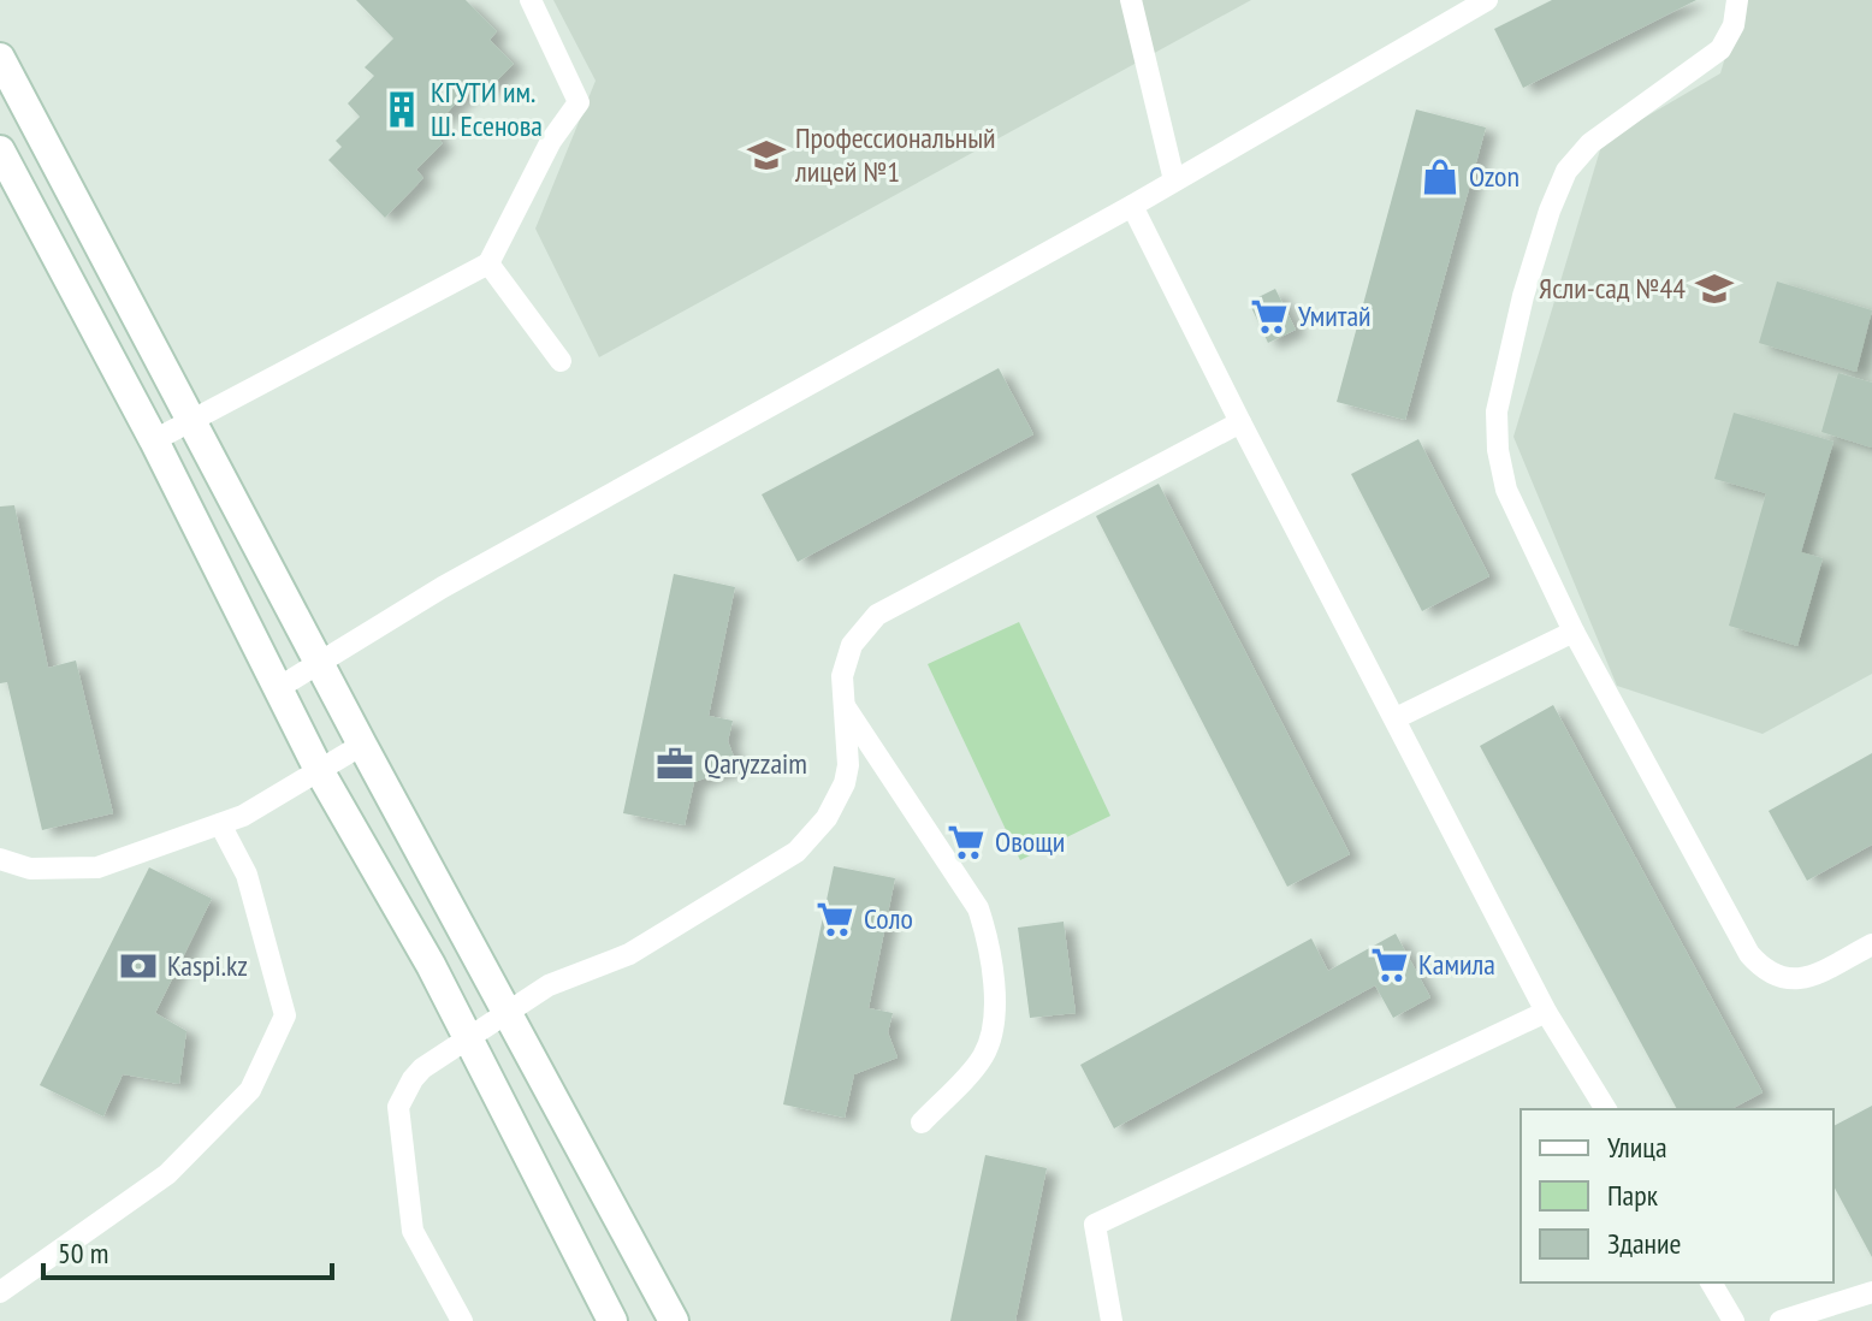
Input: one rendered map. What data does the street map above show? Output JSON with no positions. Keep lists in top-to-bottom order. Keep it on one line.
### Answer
{"places":{"building":["КГУТИ им. Ш. Есенова"],"school or university":["Профессиональный лицей №1","Ясли-сад №44"],"shop":["Ozon"],"supermarket":["Умитай","Овощи","Соло","Камила"],"office":["Qaryzzaim"],"bank":["Kaspi.kz"]},"legend":["Улица","Парк","Здание"],"scale_bar":"50 m"}
